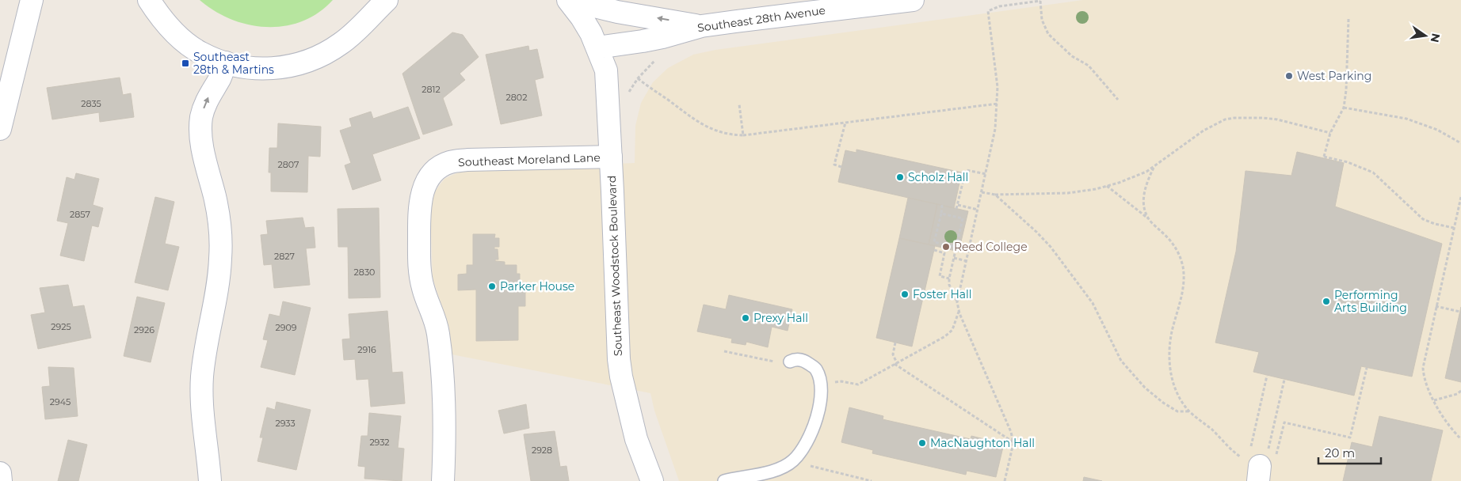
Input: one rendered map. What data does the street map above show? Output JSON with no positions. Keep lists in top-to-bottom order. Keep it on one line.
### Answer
{"streets":{"street":["Southeast 28th Avenue","Southeast Moreland Lane","Southeast Woodstock Boulevard"]},"crossings":[["Southeast 28th Avenue","Southeast Woodstock Boulevard"],["Southeast Moreland Lane","Southeast Woodstock Boulevard"]],"places":{"transit":["Southeast 28th & Martins"],"other":["West Parking","Scholz Hall","Reed College","Parker House","Foster Hall","Performing Arts Building","Prexy Hall","MacNaughton Hall"]},"house_numbers":["2812","2802","2835","2807","2857","2827","2830","2925","2909","2926","2916","2945","2933","2932","2928"],"scale_bar":"20 m","north":"right"}
